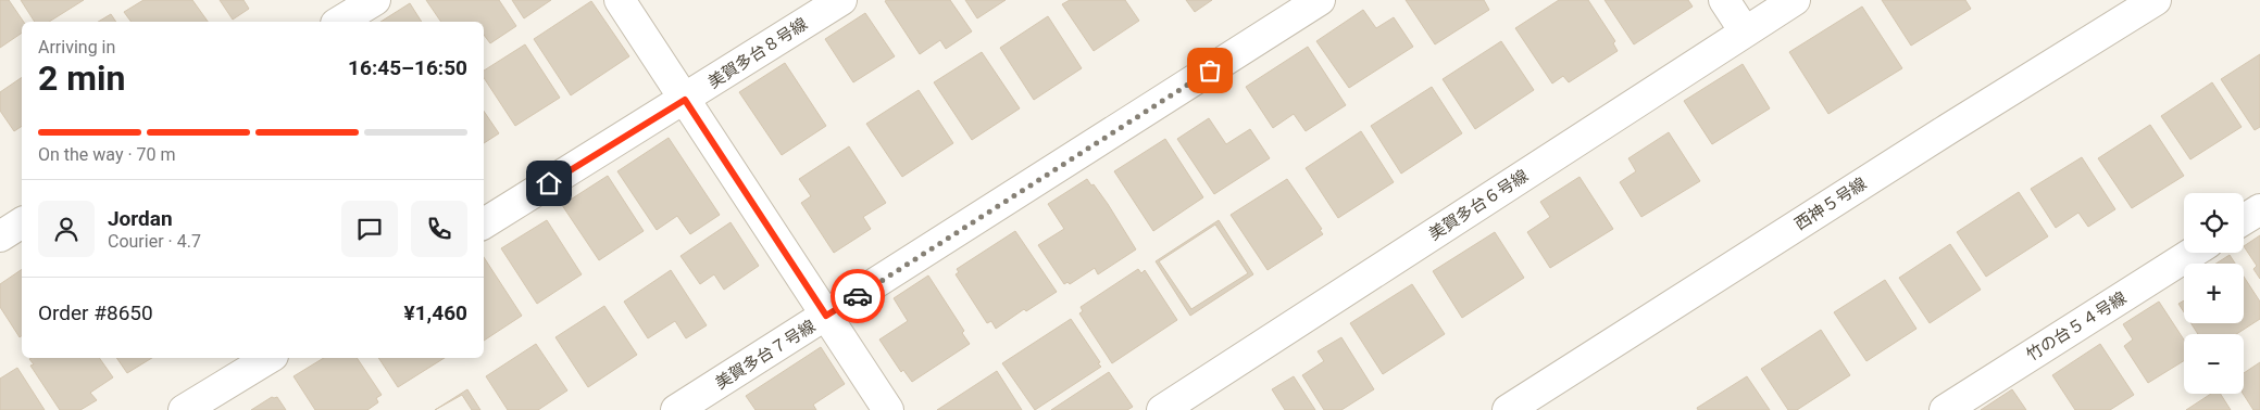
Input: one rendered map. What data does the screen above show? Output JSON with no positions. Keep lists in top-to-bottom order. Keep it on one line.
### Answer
{"streets":{"street":["美賀多台８号線","西神５号線","美賀多台６号線","竹の台５４号線","美賀多台７号線"]},"page":{"heading":["2 min","Arriving in","16:45–16:50"],"panel":["Jordan","Courier · 4.7","Order #8650","¥1,460"],"bar":"On the way · 70 m","map_buttons":["+","−"]}}
